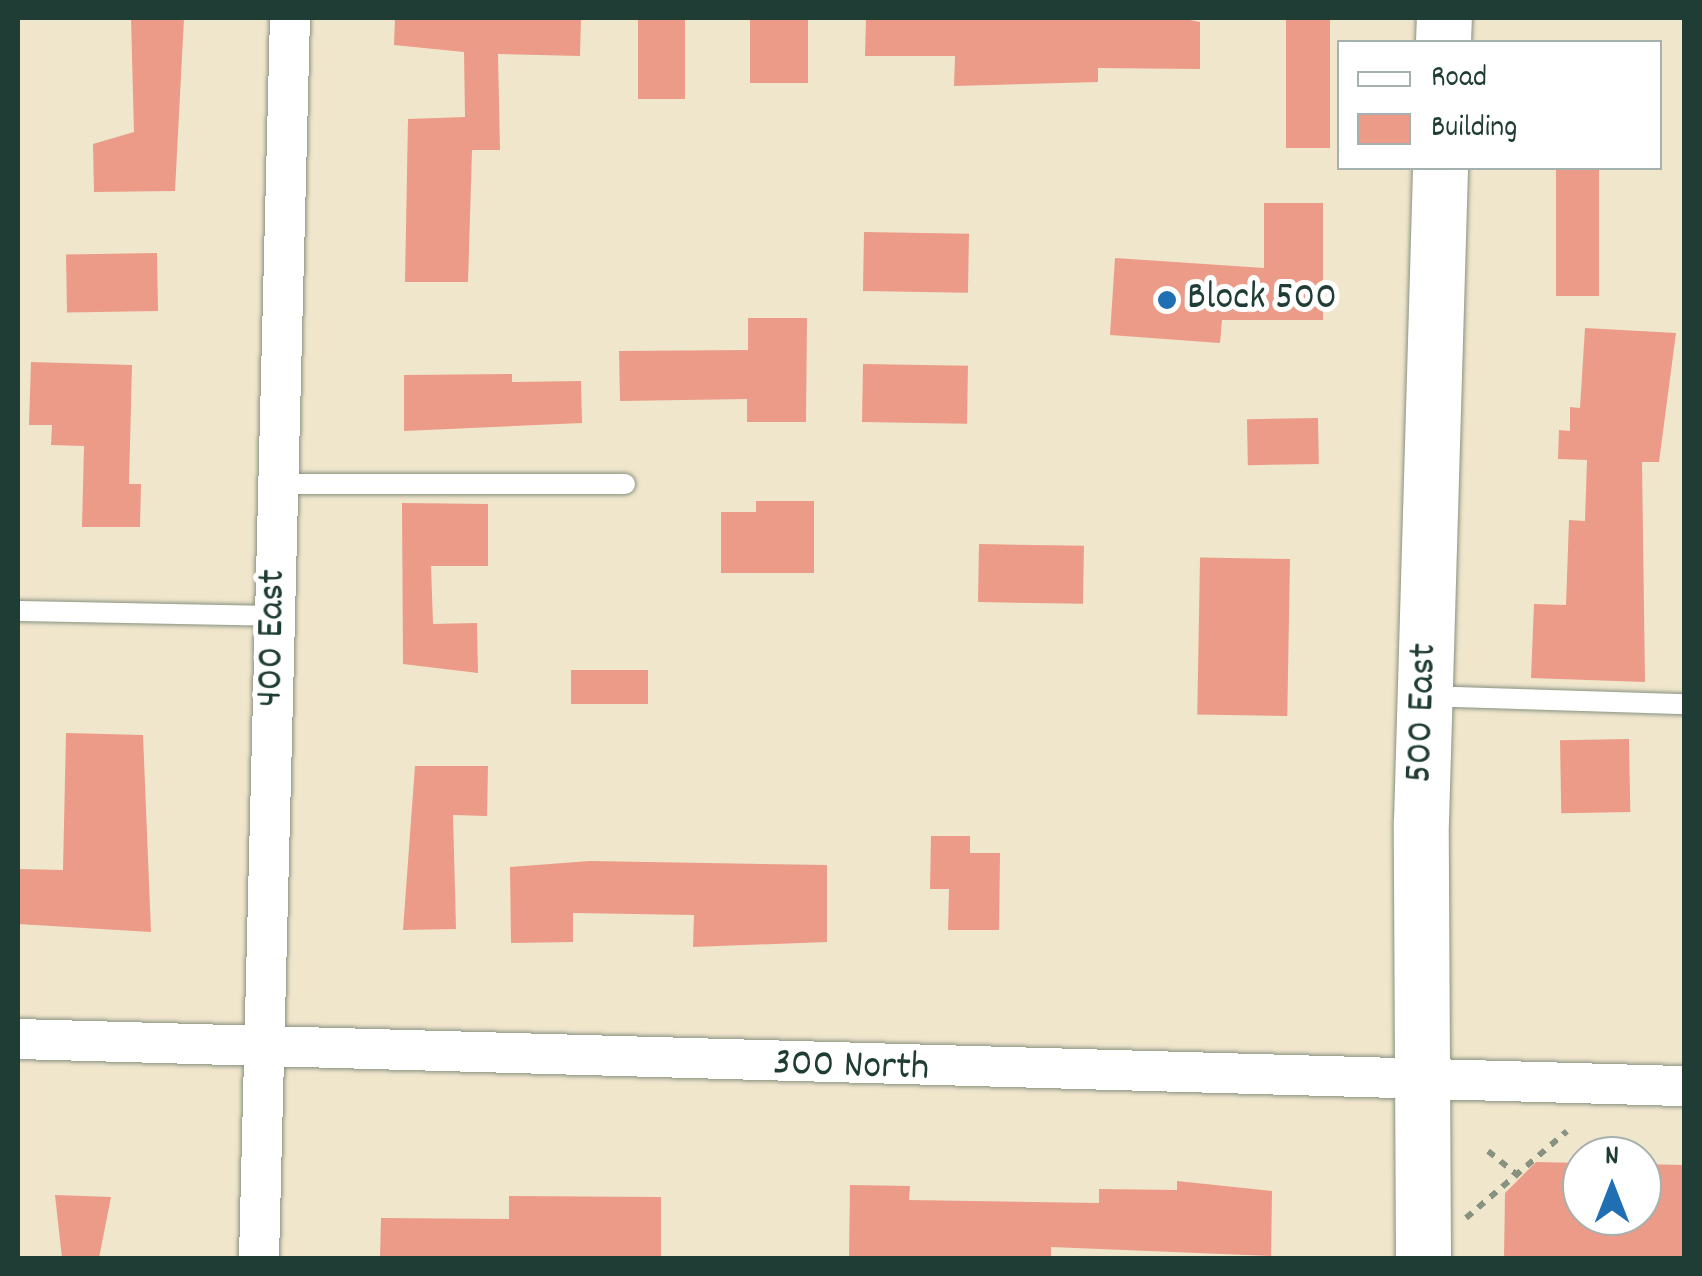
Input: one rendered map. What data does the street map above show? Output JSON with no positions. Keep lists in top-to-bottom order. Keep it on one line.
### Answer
{"streets":{"street":["400 East","500 East","300 North"]},"crossings":[["400 East","300 North"],["500 East","300 North"]],"places":["Block 500"],"legend":["Road","Building"],"north":"top"}
